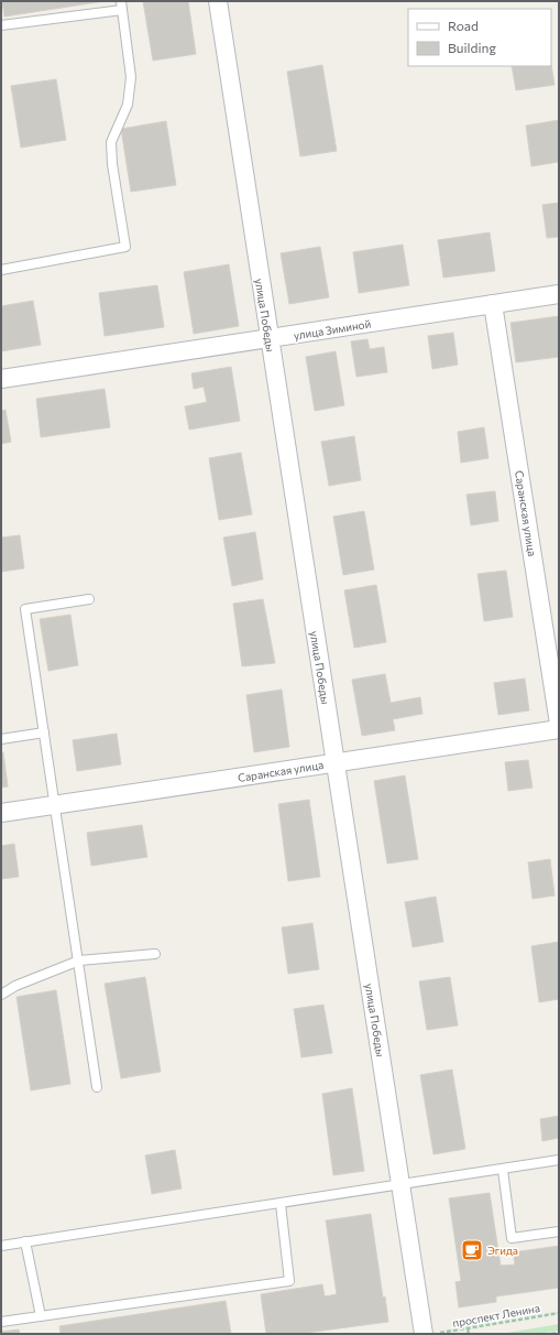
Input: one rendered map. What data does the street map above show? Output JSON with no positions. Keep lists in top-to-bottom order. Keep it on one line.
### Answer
{"streets":{"street":["улица Победы","улица Зиминой","Саранская улица"],"path":["проспект Ленина"]},"crossings":[["улица Победы","улица Зиминой"],["улица Победы","Саранская улица"],["улица Зиминой","Саранская улица"]],"places":{"cafe":["Эгида"]},"legend":["Road","Building"]}
